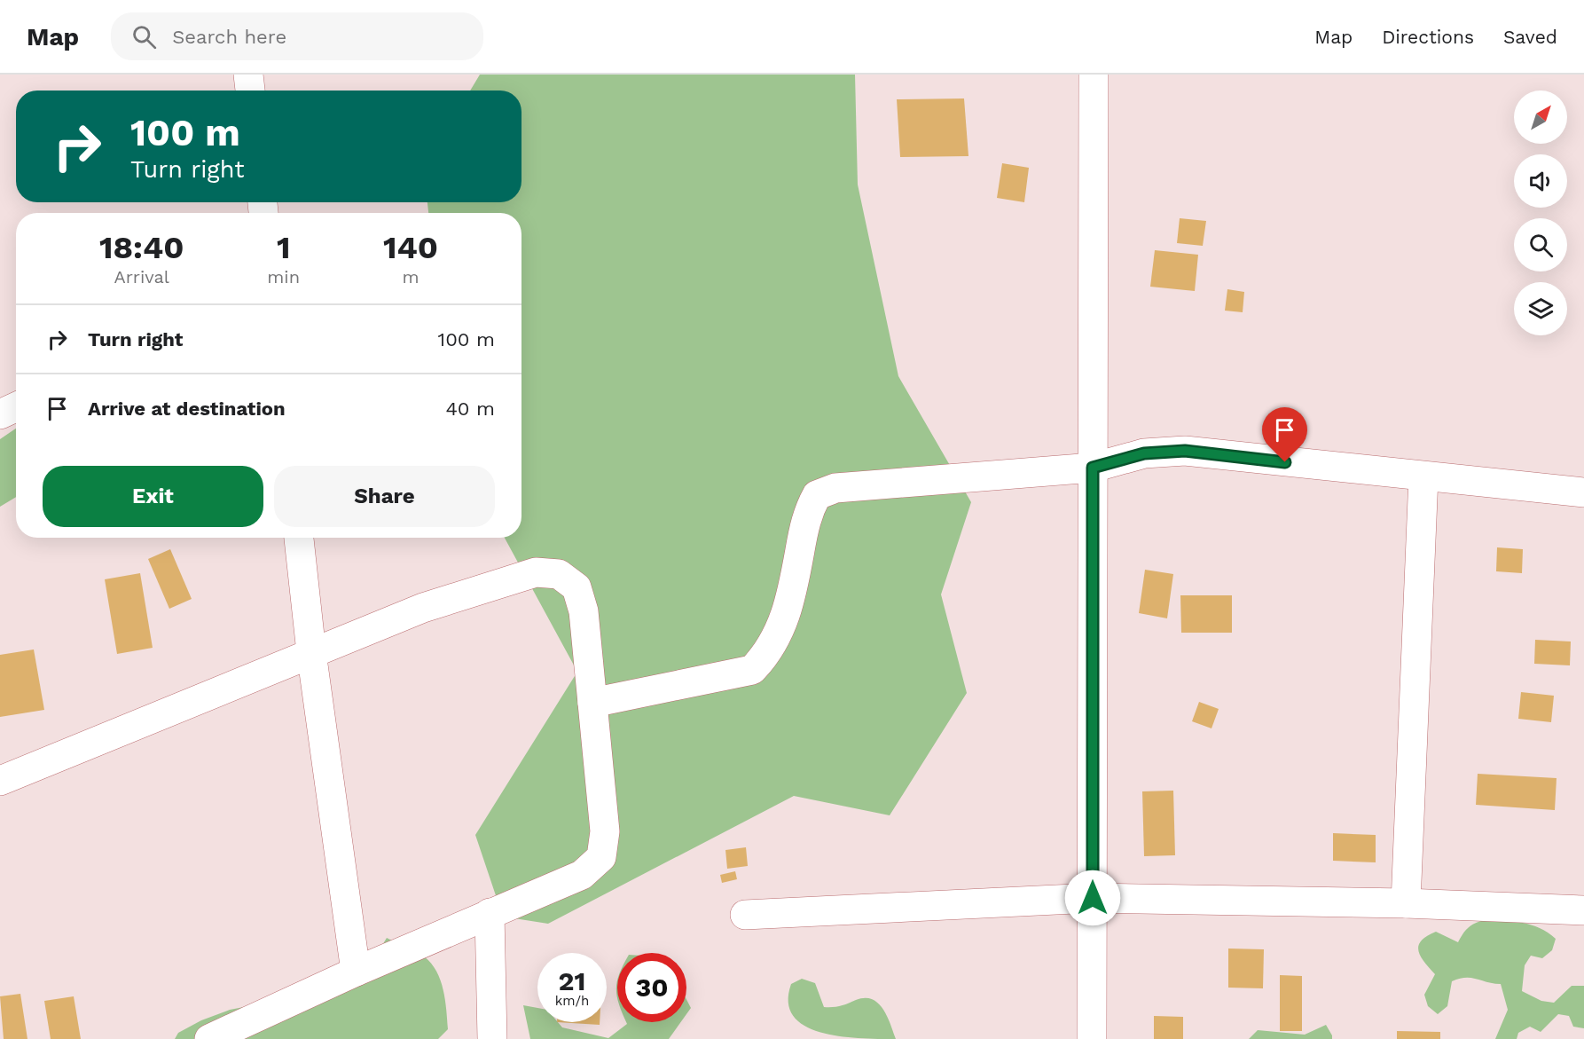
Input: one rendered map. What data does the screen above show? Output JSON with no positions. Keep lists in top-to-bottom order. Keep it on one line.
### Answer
{"north":"top right","page":{"header":"Map","search":"Search here","nav":["Map","Directions","Saved"],"turn":["100 m","Turn right"],"eta":["18:40","Arrival","1","min","140","m"],"list":[{"name":"Turn right","value":"100 m"},{"name":"Arrive at destination","value":"40 m"}],"buttons":["Exit","Share"],"speed":"21 km/h","limit":"30"}}
